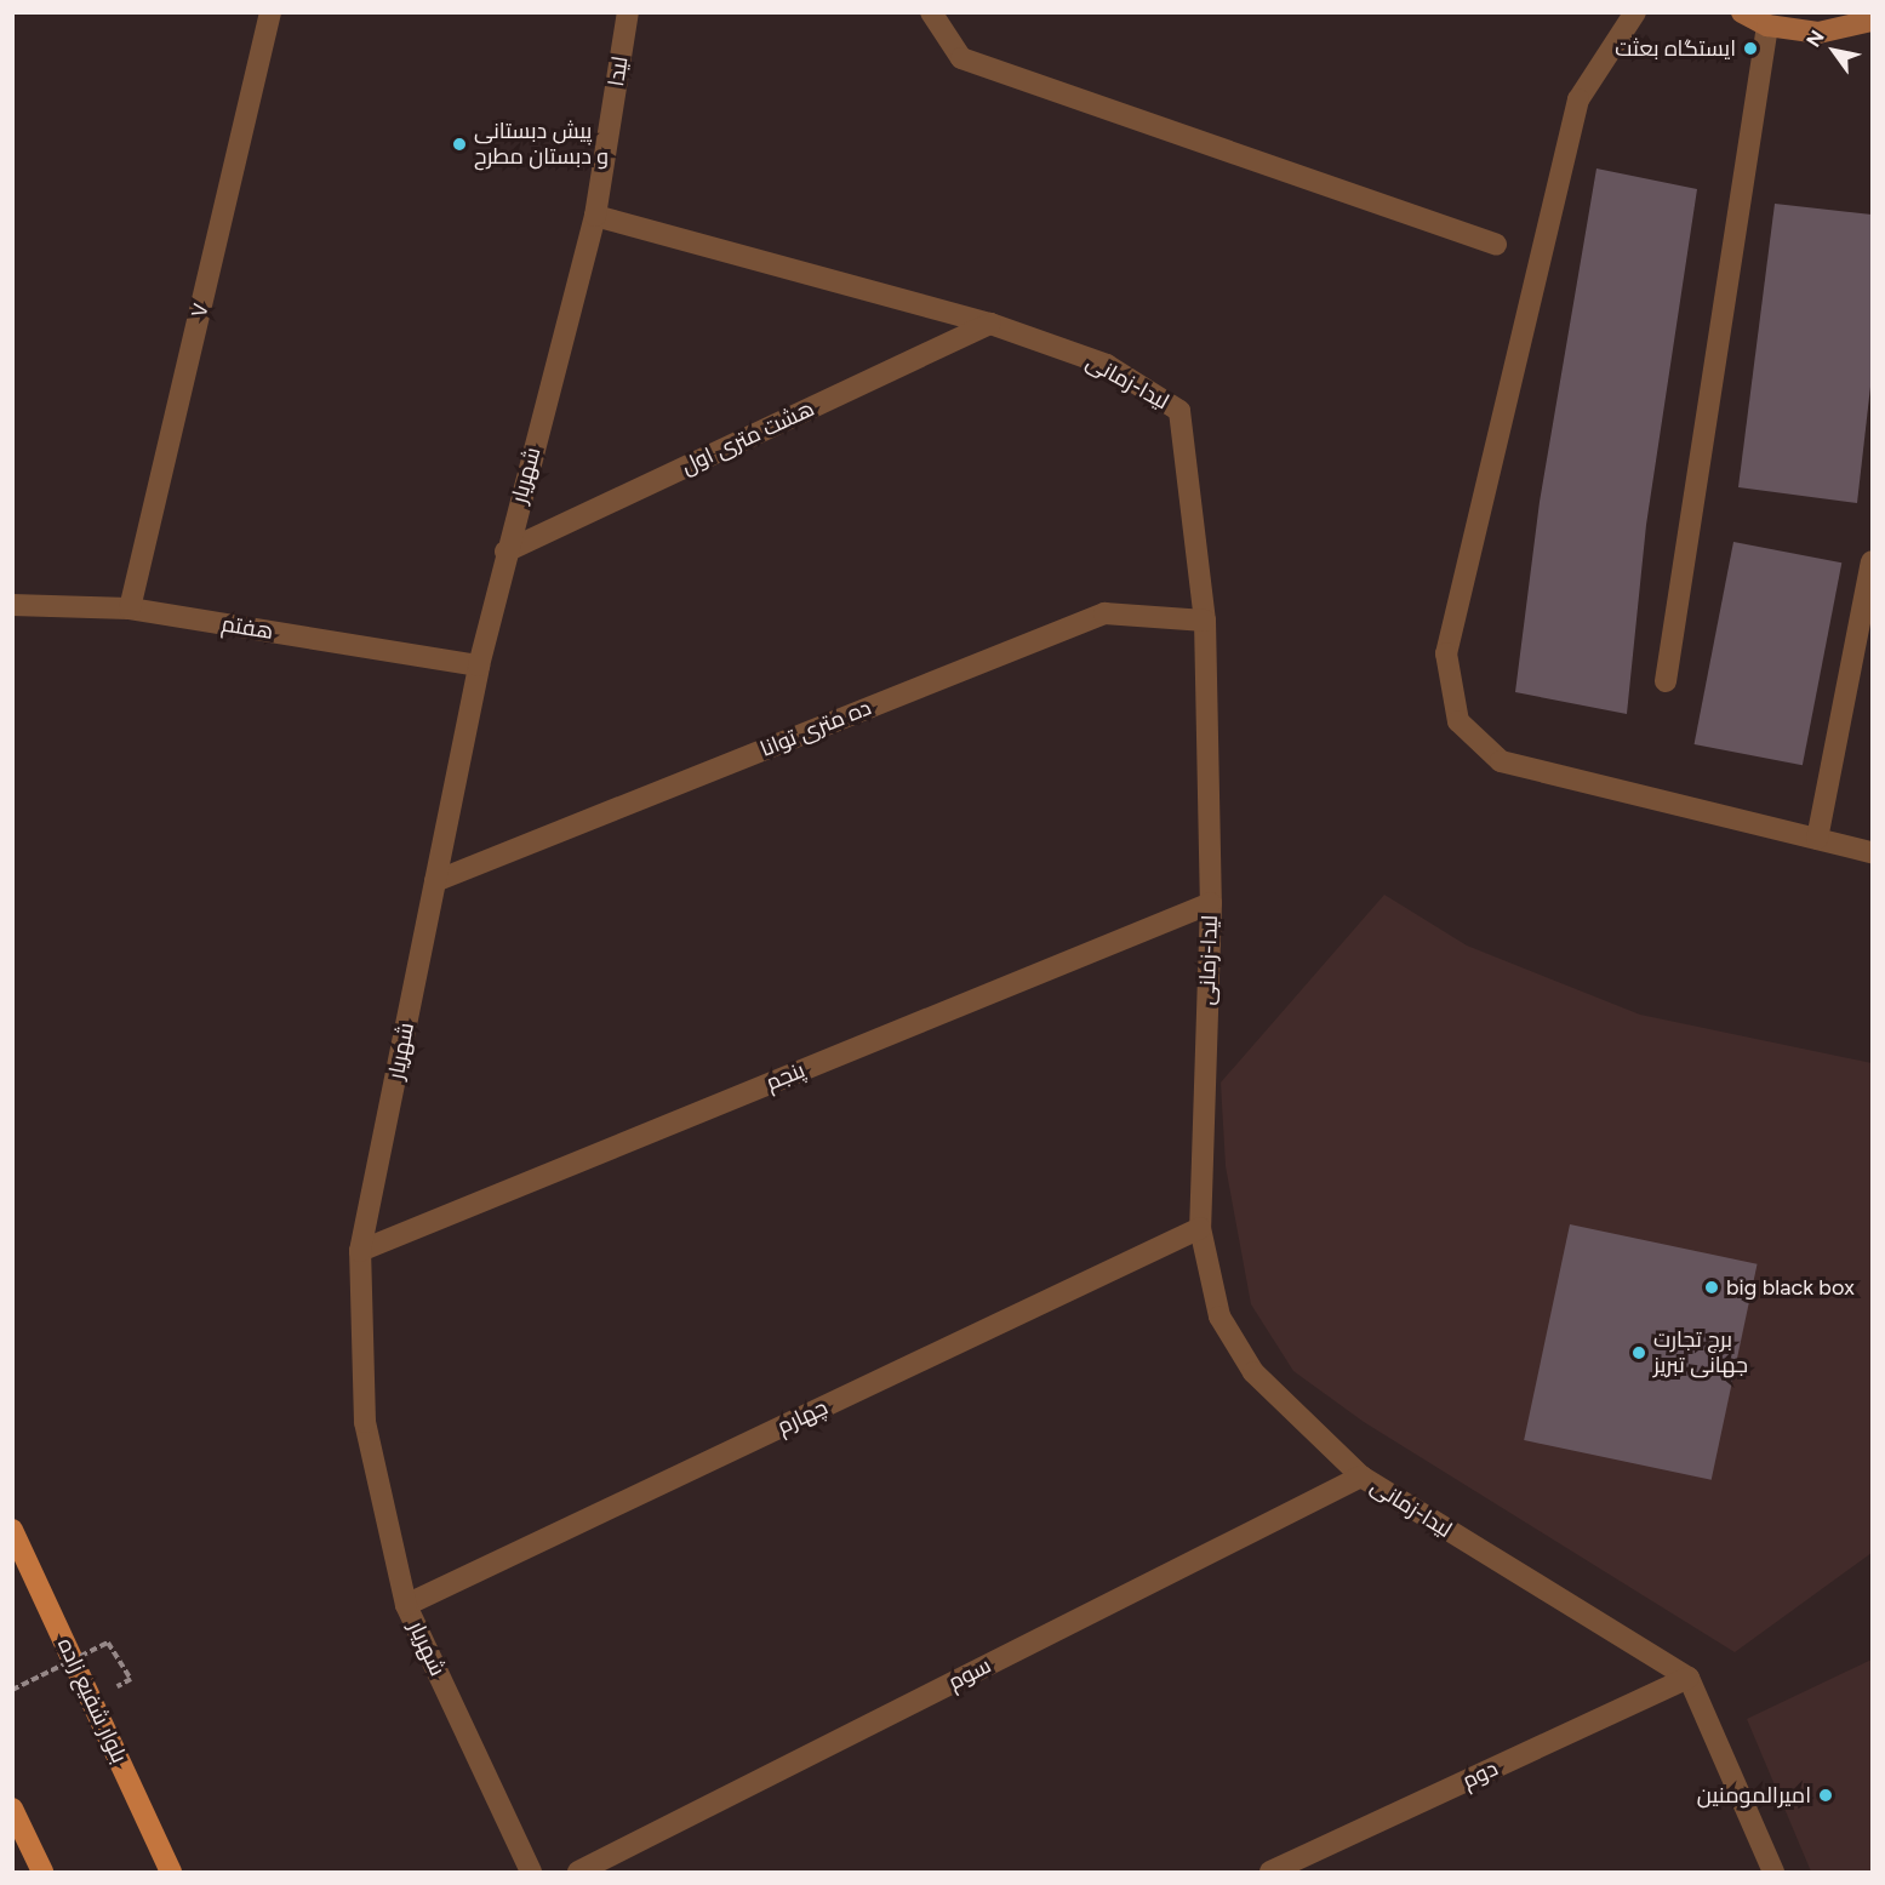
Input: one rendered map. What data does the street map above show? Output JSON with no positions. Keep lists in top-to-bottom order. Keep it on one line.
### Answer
{"streets":{"main road":["بلوار شفیع زاده"],"street":["لیدا","۷","لیدا-زمانی","هشت متری اول","شهریار","هفتم","ده متری توانا","پنجم","چهارم","سوم","دوم"]},"crossings":[["لیدا","لیدا-زمانی"],["لیدا","شهریار"],["۷","هفتم"],["لیدا-زمانی","هشت متری اول"],["لیدا-زمانی","شهریار"],["لیدا-زمانی","ده متری توانا"],["لیدا-زمانی","پنجم"],["لیدا-زمانی","چهارم"],["لیدا-زمانی","سوم"],["لیدا-زمانی","دوم"],["هشت متری اول","شهریار"],["شهریار","هفتم"],["شهریار","ده متری توانا"],["شهریار","پنجم"],["شهریار","چهارم"]],"places":["ایستگاه بعثت","پیش دبستانی و دبستان مطرح","big black box","برج تجارت جهانی تبریز","امیرالمومنین"],"north":"top left"}
